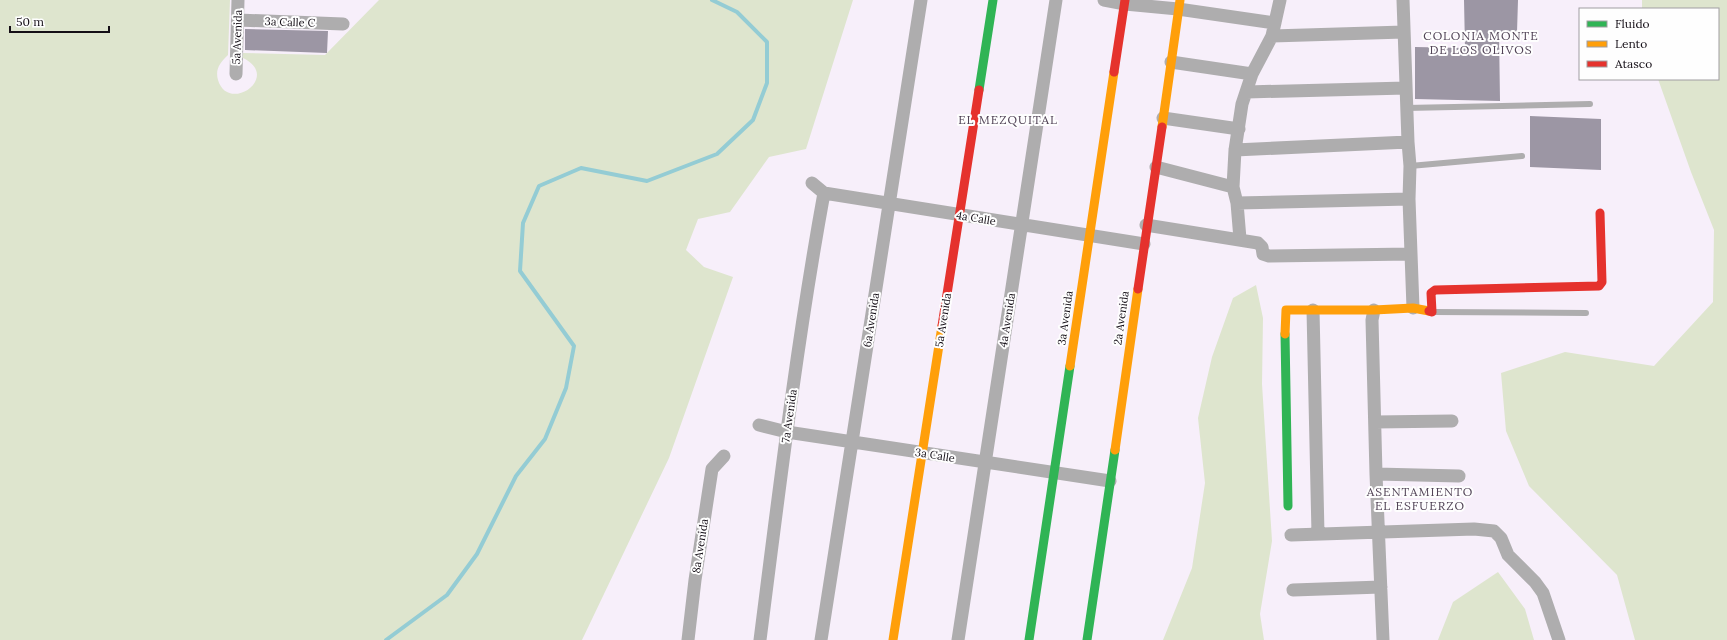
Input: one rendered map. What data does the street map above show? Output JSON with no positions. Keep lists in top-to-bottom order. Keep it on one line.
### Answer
{"streets":{"street":["3a Calle C","5a Avenida","4a Calle","3a Avenida","2a Avenida","6a Avenida","4a Avenida","7a Avenida","3a Calle","8a Avenida"]},"crossings":[["3a Calle C","5a Avenida"],["5a Avenida","4a Calle"],["5a Avenida","3a Calle"],["4a Calle","3a Avenida"],["4a Calle","2a Avenida"],["4a Calle","6a Avenida"],["4a Calle","4a Avenida"],["4a Calle","7a Avenida"],["3a Avenida","3a Calle"],["2a Avenida","3a Calle"],["6a Avenida","3a Calle"],["4a Avenida","3a Calle"],["7a Avenida","3a Calle"]],"districts":["COLONIA MONTE DE LOS OLIVOS","EL MEZQUITAL","ASENTAMIENTO EL ESFUERZO"],"legend":["Fluido","Lento","Atasco"],"scale_bar":"50 m"}
